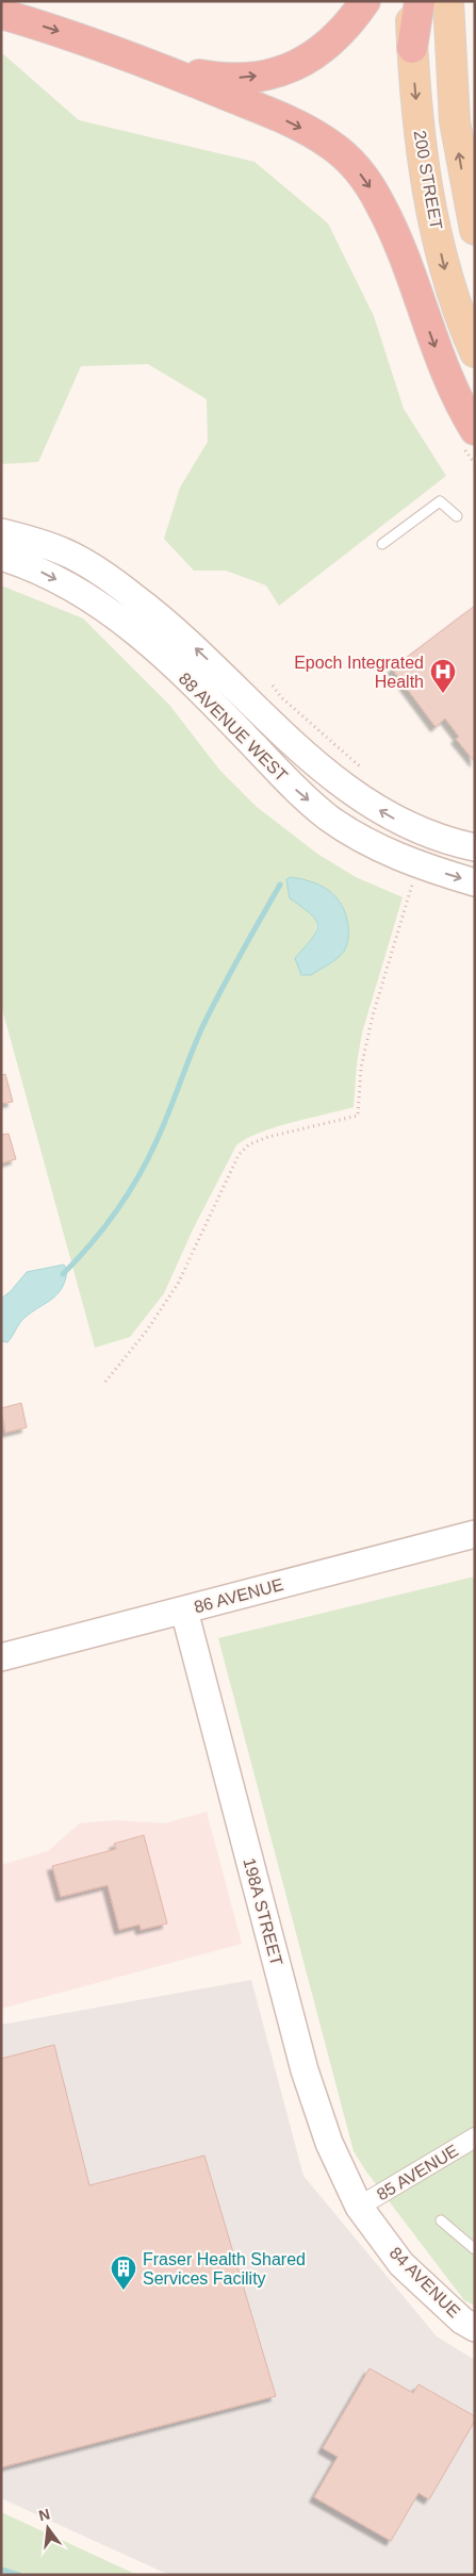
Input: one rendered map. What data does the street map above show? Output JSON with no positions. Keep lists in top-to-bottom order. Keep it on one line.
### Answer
{"streets":{"main road":["200 STREET"],"street":["88 AVENUE WEST","86 AVENUE","198A STREET","85 AVENUE","84 AVENUE"]},"crossings":[["86 AVENUE","198A STREET"],["198A STREET","85 AVENUE"],["198A STREET","84 AVENUE"],["85 AVENUE","84 AVENUE"]],"places":{"hospital":["Epoch Integrated Health"],"building":["Fraser Health Shared Services Facility"]},"north":"top"}
